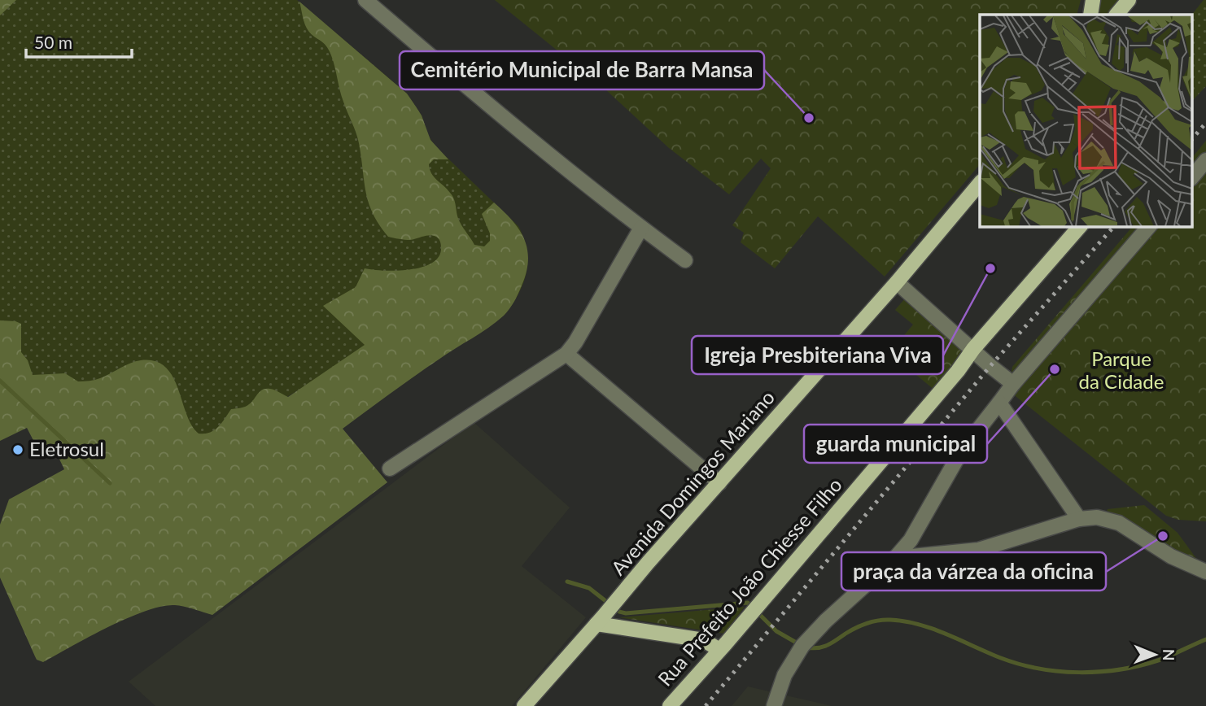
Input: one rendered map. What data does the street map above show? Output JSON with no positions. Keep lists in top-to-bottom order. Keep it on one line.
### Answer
{"streets":{"main road":["Avenida Domingos Mariano","Rua Prefeito João Chiesse Filho"]},"parks":["Parque da Cidade"],"places":["Cemitério Municipal de Barra Mansa","Igreja Presbiteriana Viva","guarda municipal","Eletrosul","praça da várzea da oficina"],"scale_bar":"50 m","north":"right"}
